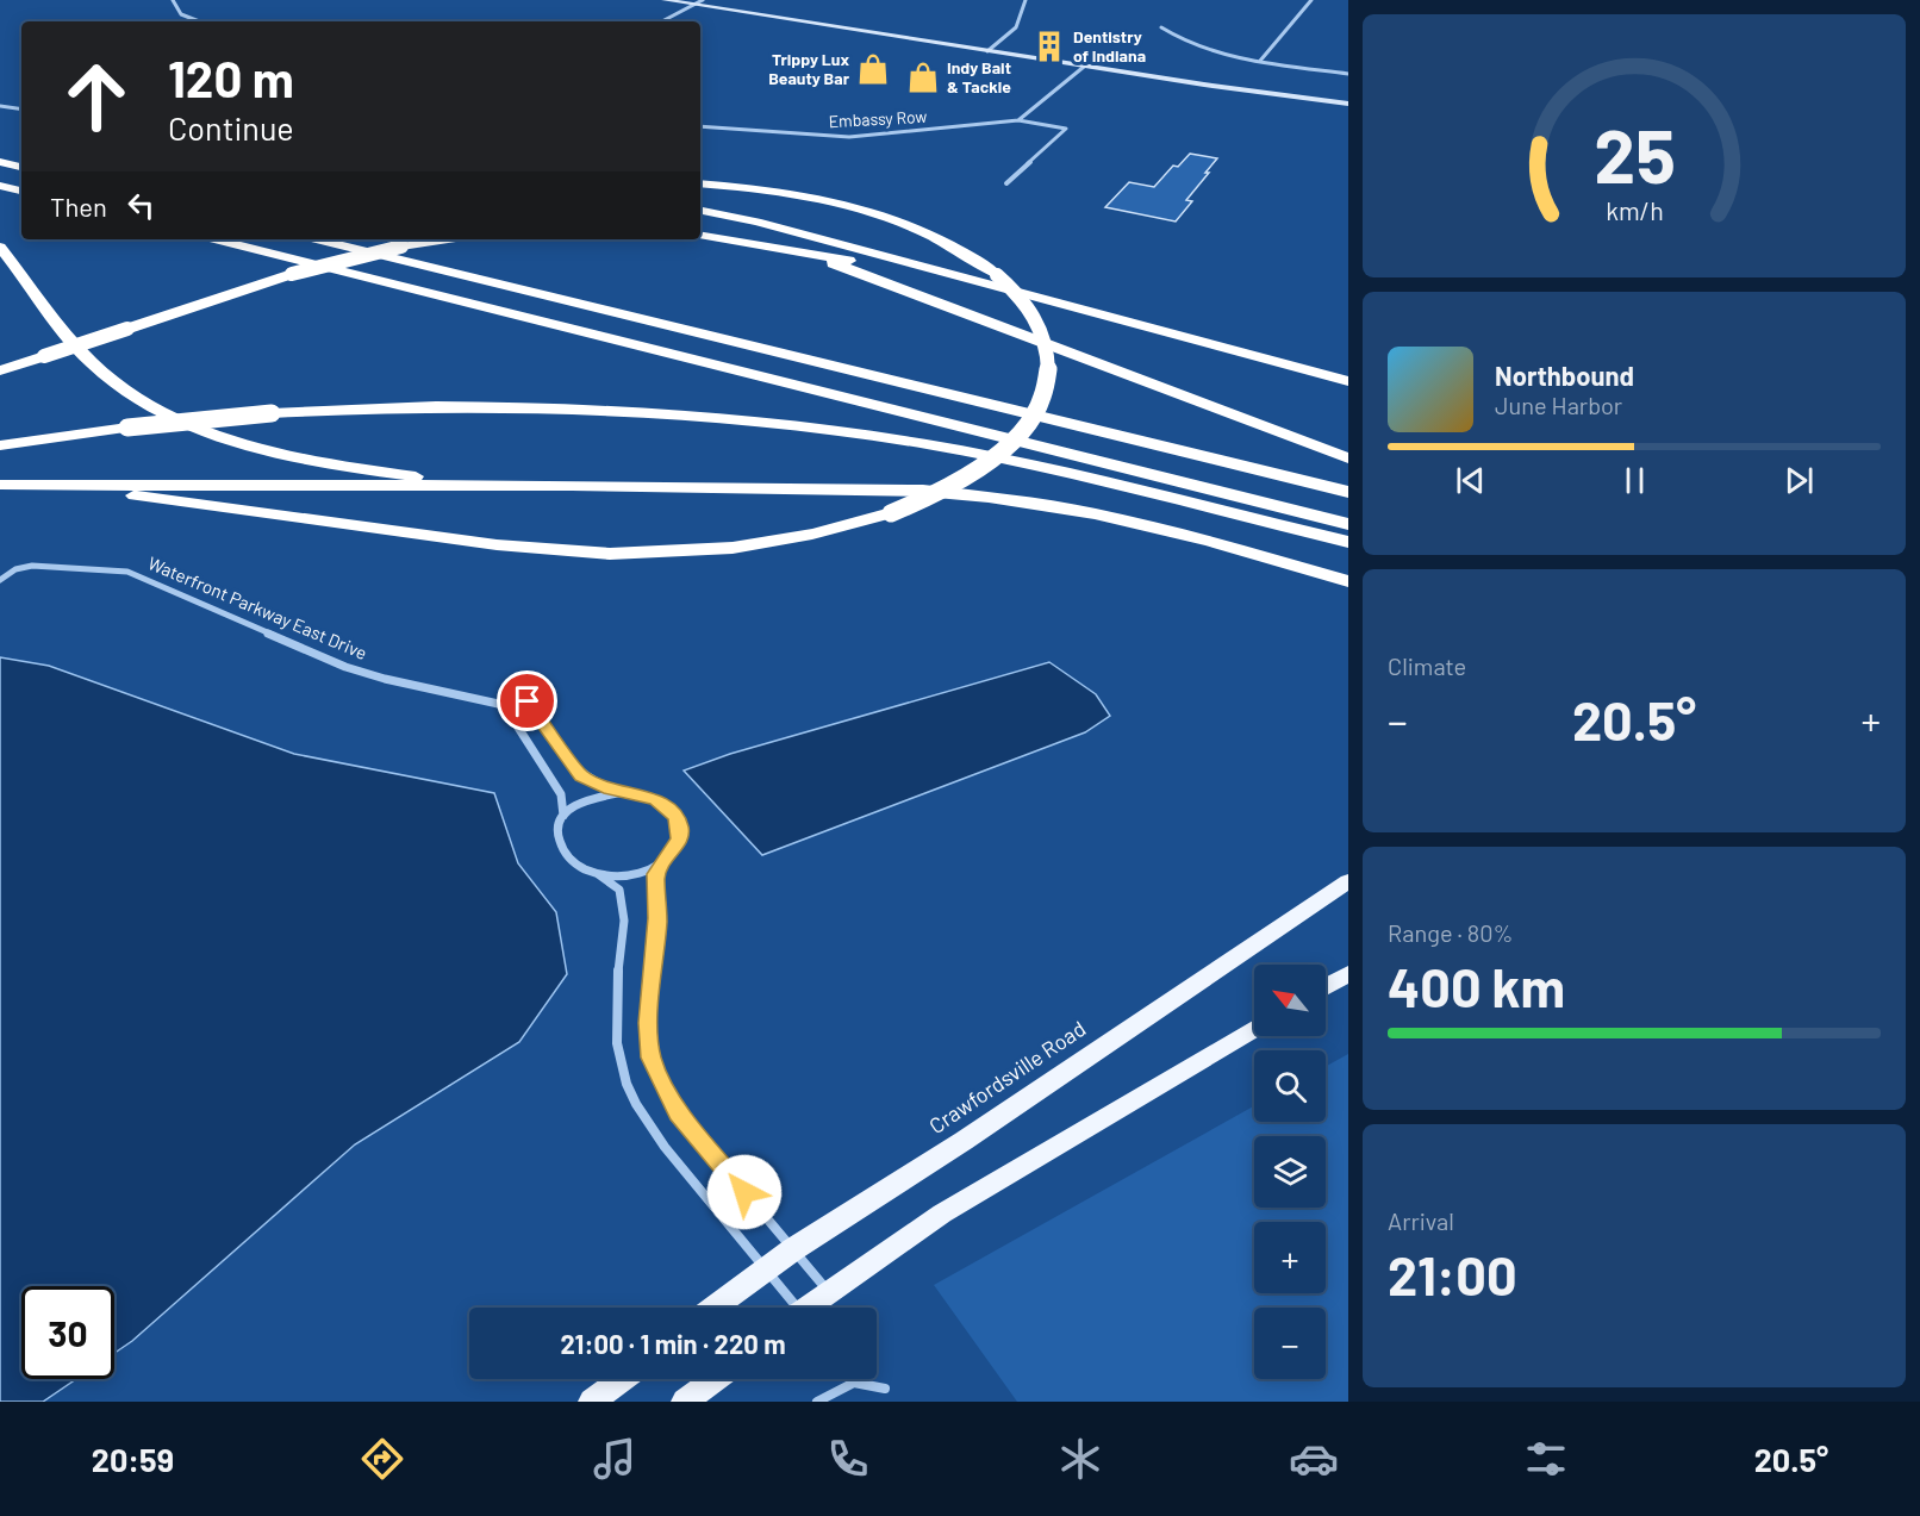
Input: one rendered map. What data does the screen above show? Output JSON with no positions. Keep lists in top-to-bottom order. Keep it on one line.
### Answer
{"streets":{"main road":["Crawfordsville Road"],"street":["Embassy Row","Waterfront Parkway East Drive"]},"places":{"building":["Dentistry of Indiana"],"shop":["Trippy Lux Beauty Bar","Indy Bait & Tackle"]},"north":"top left","page":{"turn":["120 m","Continue"],"then":"Then","song":["Northbound","June Harbor"],"tile":["Climate",["Range · 80%","400 km"],["Arrival","21:00"]],"heat":["−","20.5°","+"],"map_buttons":["+","−"],"limit":"30","trip":"21:00 · 1 min · 220 m","tabs":["20:59","20.5°"],"gauge":["25","km/h"]}}
